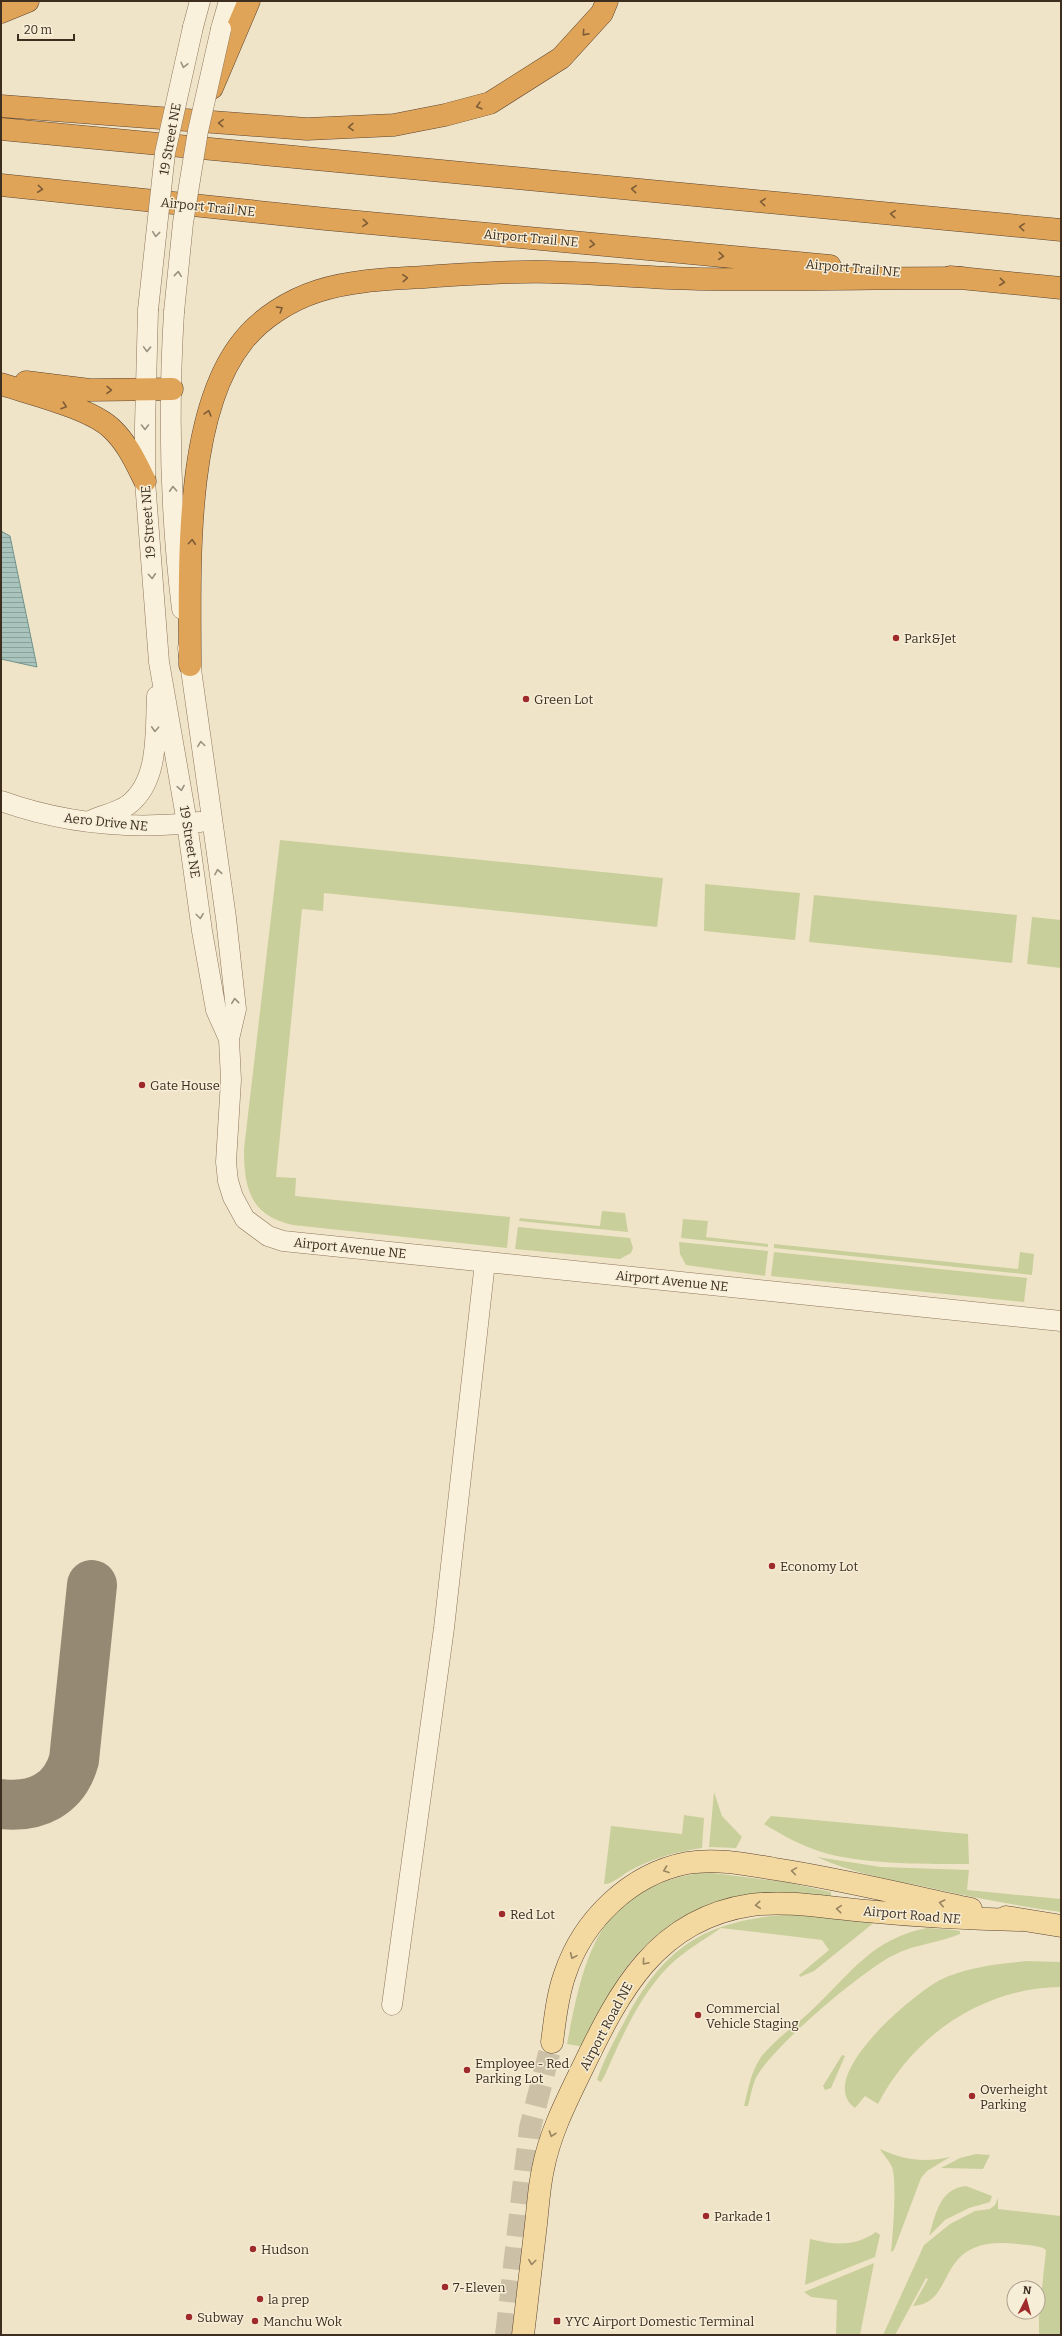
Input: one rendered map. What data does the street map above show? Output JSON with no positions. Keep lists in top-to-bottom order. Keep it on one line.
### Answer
{"streets":{"highway":["Airport Trail NE"],"main road":["Airport Road NE"],"street":["19 Street NE","Aero Drive NE","Airport Avenue NE"]},"crossings":[["19 Street NE","Aero Drive NE"],["19 Street NE","Airport Avenue NE"]],"one_way":["Airport Road NE"],"places":{"other":["Park&Jet","Green Lot","Gate House","Economy Lot","Red Lot","Commercial Vehicle Staging","Employee - Red Parking Lot","Overheight Parking","Parkade 1","Hudson","7-Eleven","la prep","Subway","Manchu Wok"],"transit":["YYC Airport Domestic Terminal"]},"scale_bar":"20 m","north":"top"}
